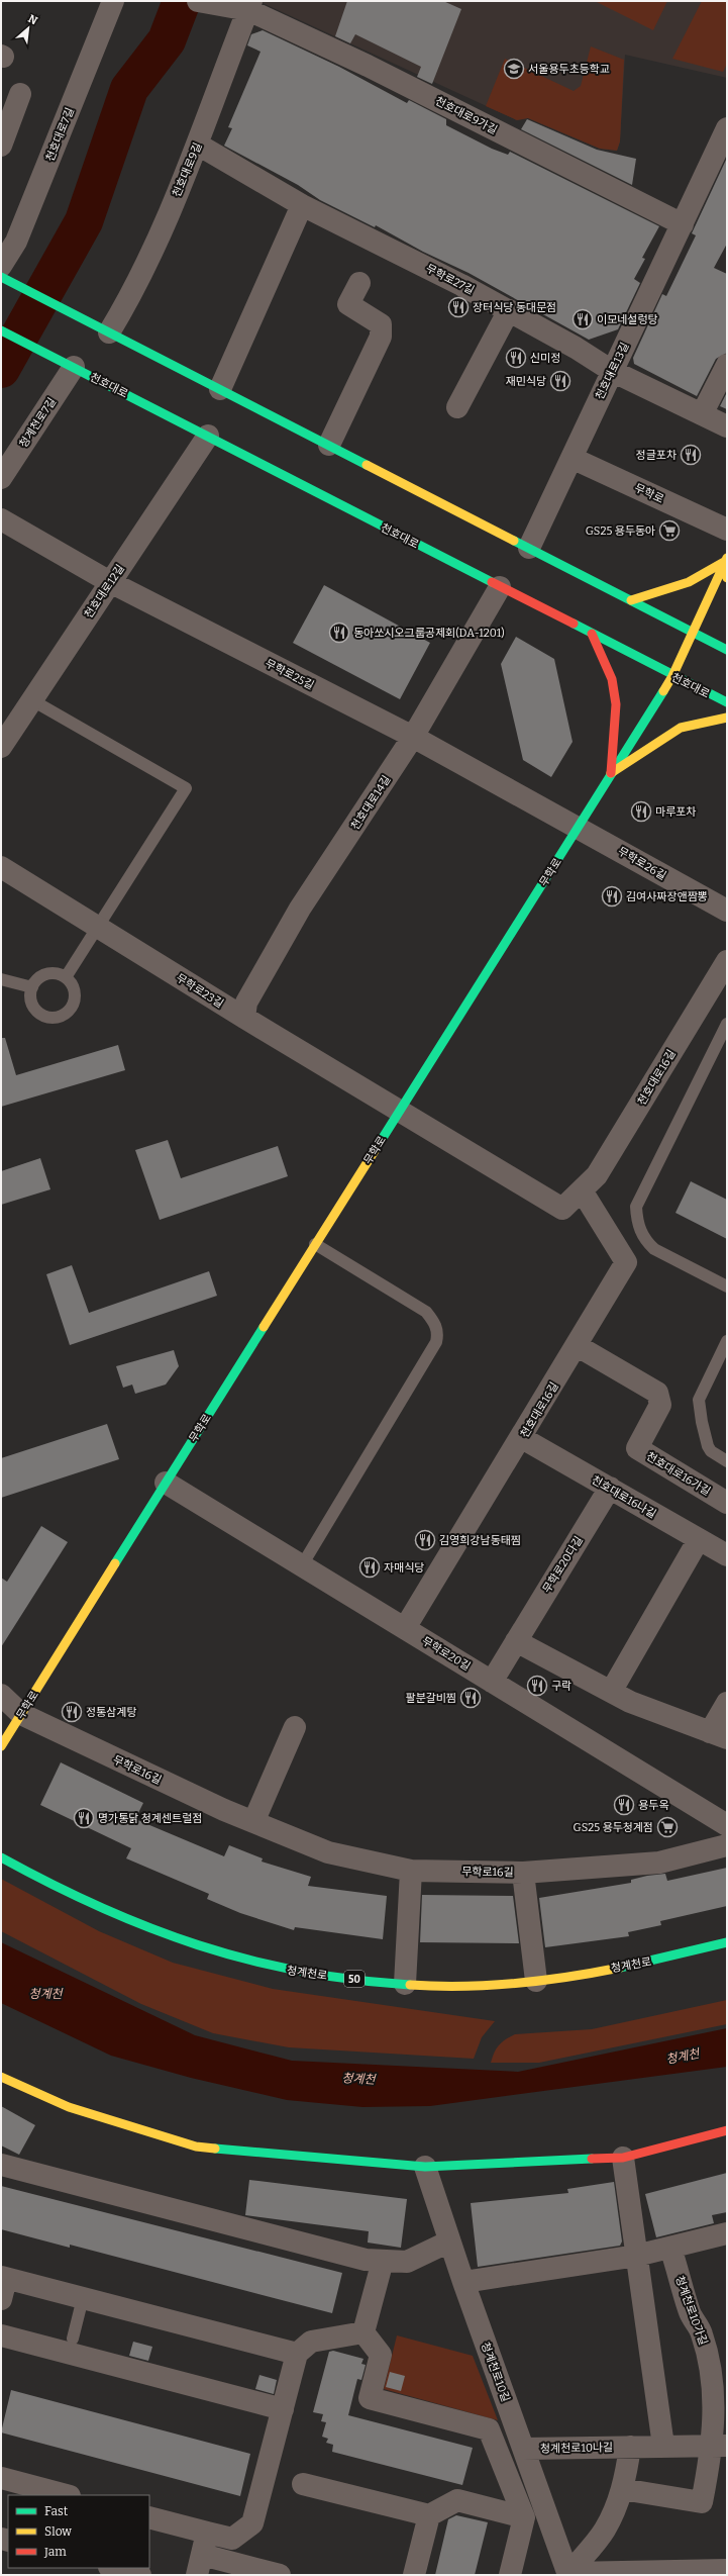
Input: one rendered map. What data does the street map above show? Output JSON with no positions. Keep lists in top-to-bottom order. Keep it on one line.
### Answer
{"streets":{"main road":["천호대로","무학로","청계천로","50"],"street":["천호대로9가길","천호대로7길","천호대로9길","무학로27길","천호대로13길","청계천로7길","천호대로12길","무학로25길","천호대로14길","무학로26길","무학로23길","천호대로16길","천호대로16가길","천호대로16나길","무학로20다길","무학로20길","무학로16길","청계천로10가길","청계천로10길","청계천로10나길"]},"crossings":[["천호대로9가길","천호대로9길"],["천호대로9가길","천호대로13길"],["천호대로9길","무학로27길"],["무학로27길","천호대로13길"],["천호대로13길","무학로"],["천호대로","청계천로7길"],["천호대로","무학로"],["천호대로","천호대로12길"],["천호대로","천호대로14길"],["무학로","무학로25길"],["무학로","무학로26길"],["무학로","무학로23길"],["무학로","천호대로16길"],["무학로","무학로20길"],["무학로","무학로16길"],["천호대로12길","무학로25길"],["무학로25길","천호대로14길"],["무학로25길","무학로26길"],["천호대로14길","무학로23길"],["무학로23길","천호대로16길"],["천호대로16길","천호대로16가길"],["천호대로16길","천호대로16나길"],["천호대로16길","무학로20길"],["천호대로16나길","무학로20다길"],["무학로20다길","무학로20길"],["청계천로10가길","청계천로10나길"],["청계천로10길","청계천로10나길"]],"water":["청계천"],"places":{"school or university":["서울용두초등학교"],"restaurant":["장터식당 동대문점","이모네설렁탕","신미정","재민식당","정글포차","동아쏘시오그룹공제회(DA-1201)","마루포차","김여사짜장앤짬뽕","김영희강남동태찜","자매식당","구락","팔분갈비찜","정통삼계탕","용두옥","명가통닭 청계센트럴점"],"supermarket":["GS25 용두동아","GS25 용두청계점"]},"legend":["Fast","Slow","Jam"],"north":"top right"}
